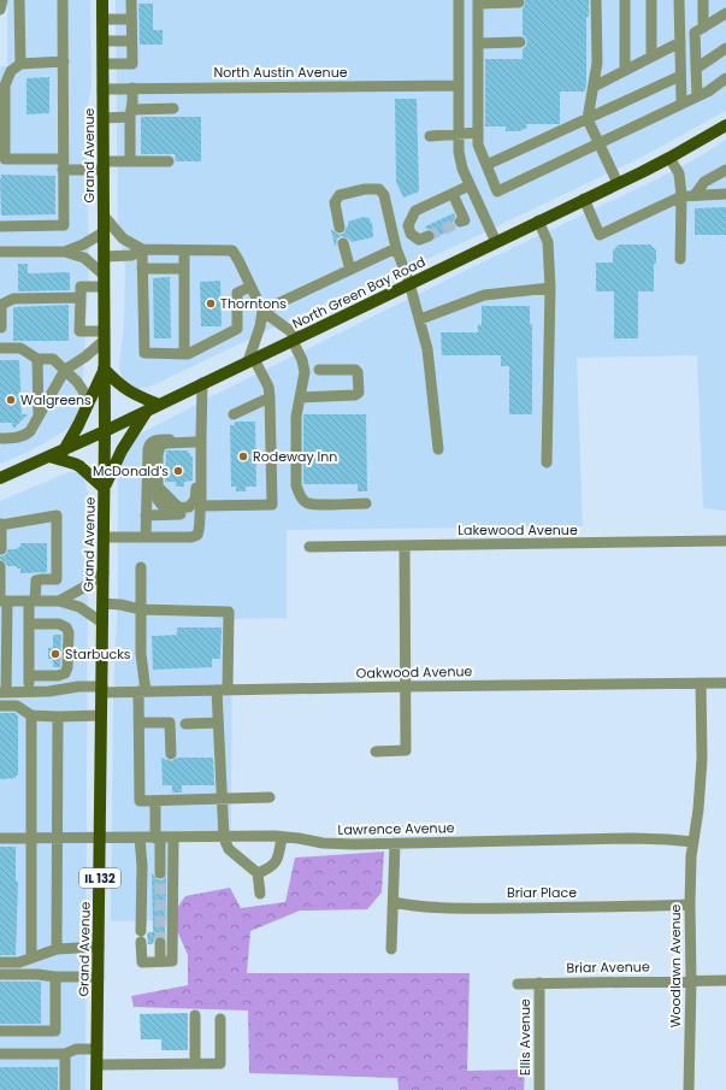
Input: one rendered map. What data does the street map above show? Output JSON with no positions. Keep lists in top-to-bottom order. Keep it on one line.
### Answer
{"streets":{"main road":["Grand Avenue","North Green Bay Road","IL 132"],"street":["North Austin Avenue","Lakewood Avenue","Oakwood Avenue","Lawrence Avenue","Briar Place","Woodlawn Avenue","Briar Avenue","Ellis Avenue"]},"crossings":[["North Austin Avenue","Grand Avenue"],["Grand Avenue","North Green Bay Road"],["Grand Avenue","Oakwood Avenue"],["Grand Avenue","Lawrence Avenue"],["Oakwood Avenue","Woodlawn Avenue"],["Lawrence Avenue","Woodlawn Avenue"],["Briar Place","Woodlawn Avenue"],["Woodlawn Avenue","Briar Avenue"],["Briar Avenue","Ellis Avenue"]],"places":["Thorntons","Walgreens","Rodeway Inn","McDonald's","Starbucks"]}
